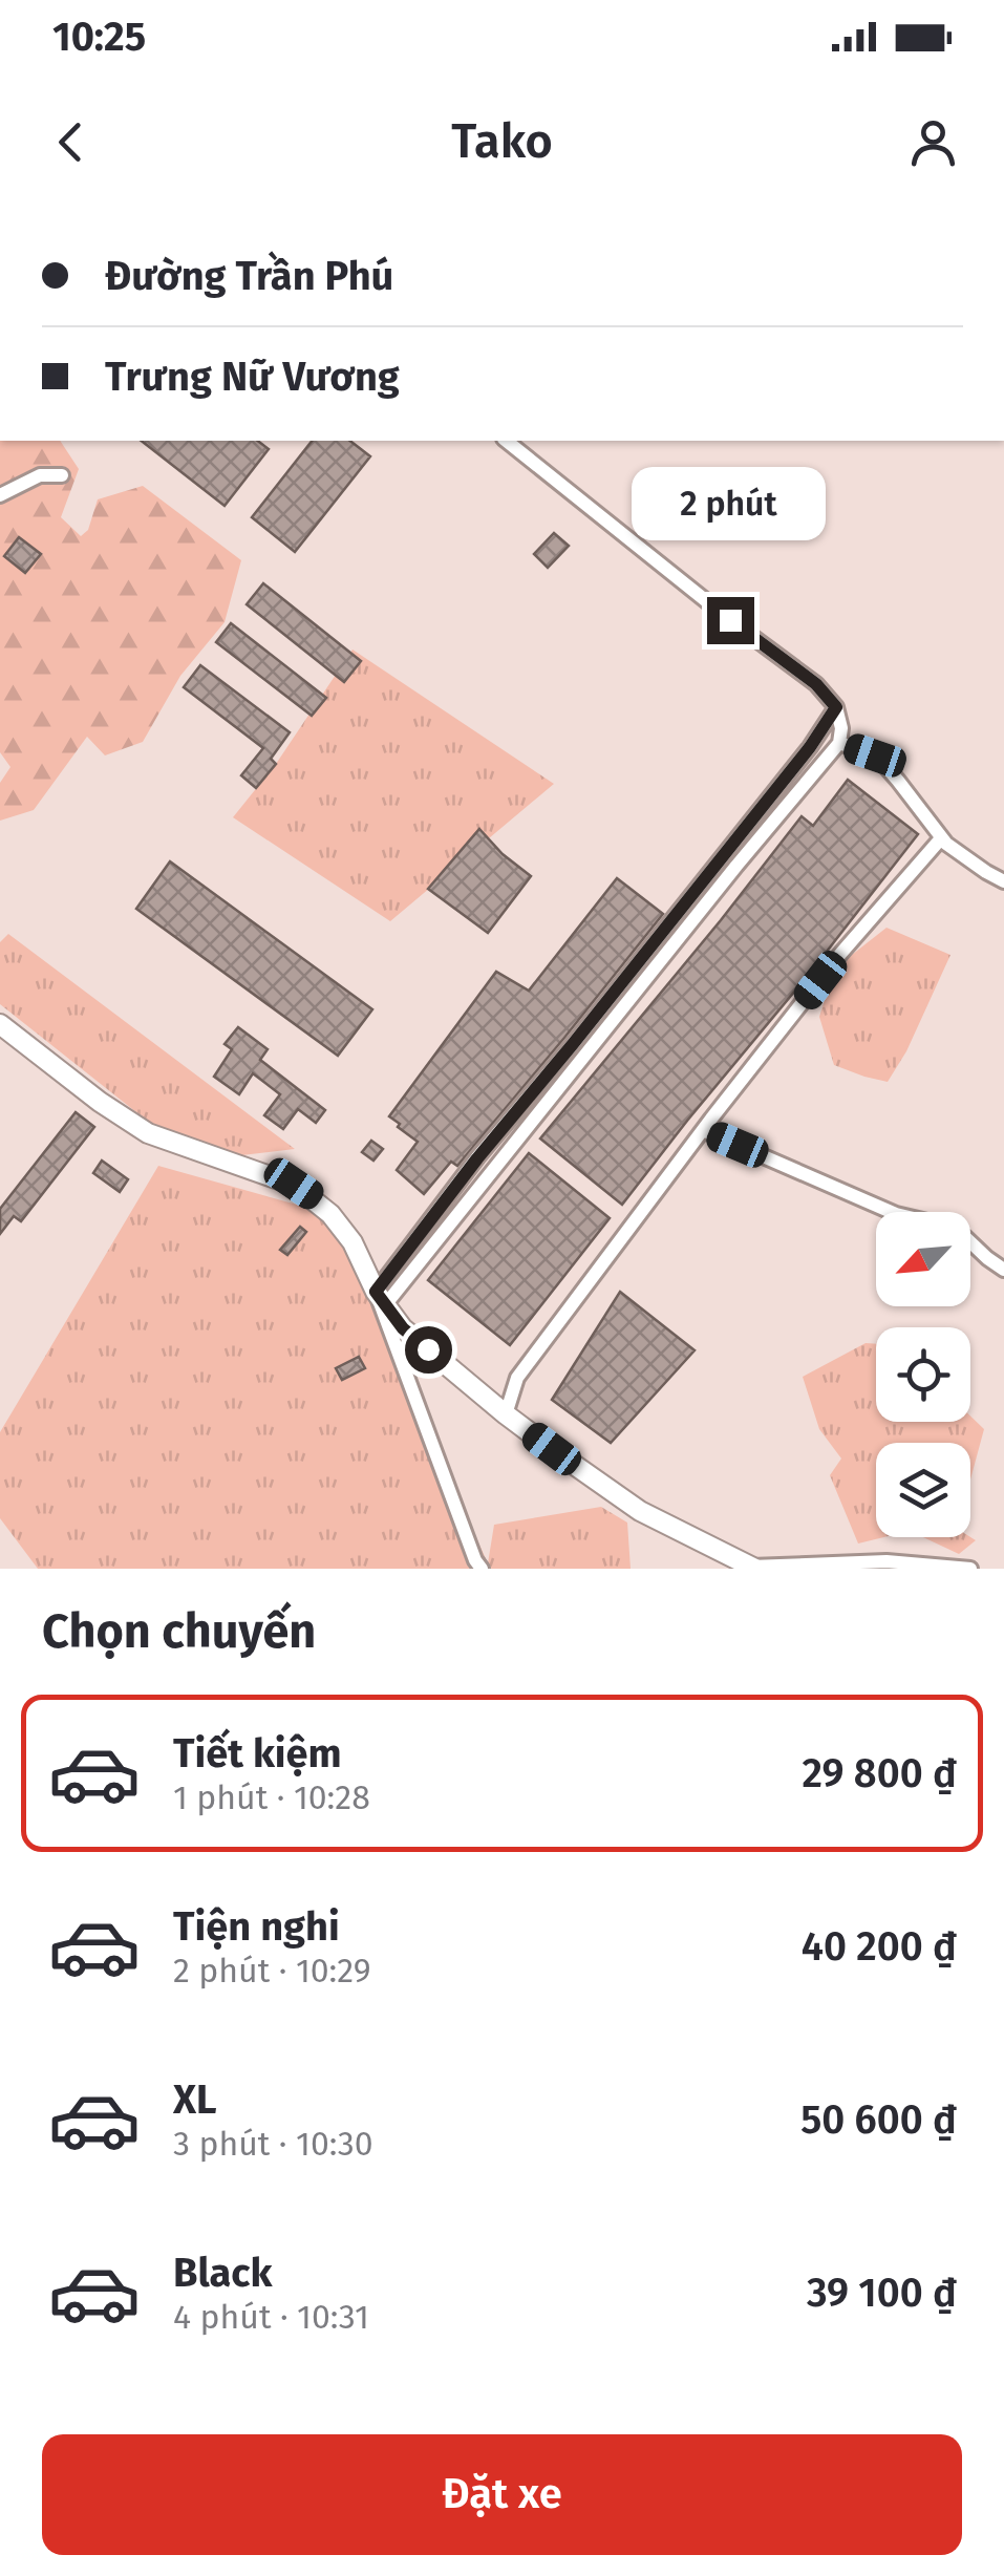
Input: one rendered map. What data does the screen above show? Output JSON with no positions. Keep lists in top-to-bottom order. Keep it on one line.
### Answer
{"north":"bottom left","page":{"status":"10:25","header":"Tako","banner":["Đường Trần Phú","Trưng Nữ Vương"],"bubble":"2 phút","heading":"Chọn chuyến","list":[{"name":"Tiết kiệm","note":"1 phút · 10:28","value":"29 800 ₫"},{"name":"Tiện nghi","note":"2 phút · 10:29","value":"40 200 ₫"},{"name":"XL","note":"3 phút · 10:30","value":"50 600 ₫"},{"name":"Black","note":"4 phút · 10:31","value":"39 100 ₫"}],"buttons":"Đặt xe"}}
